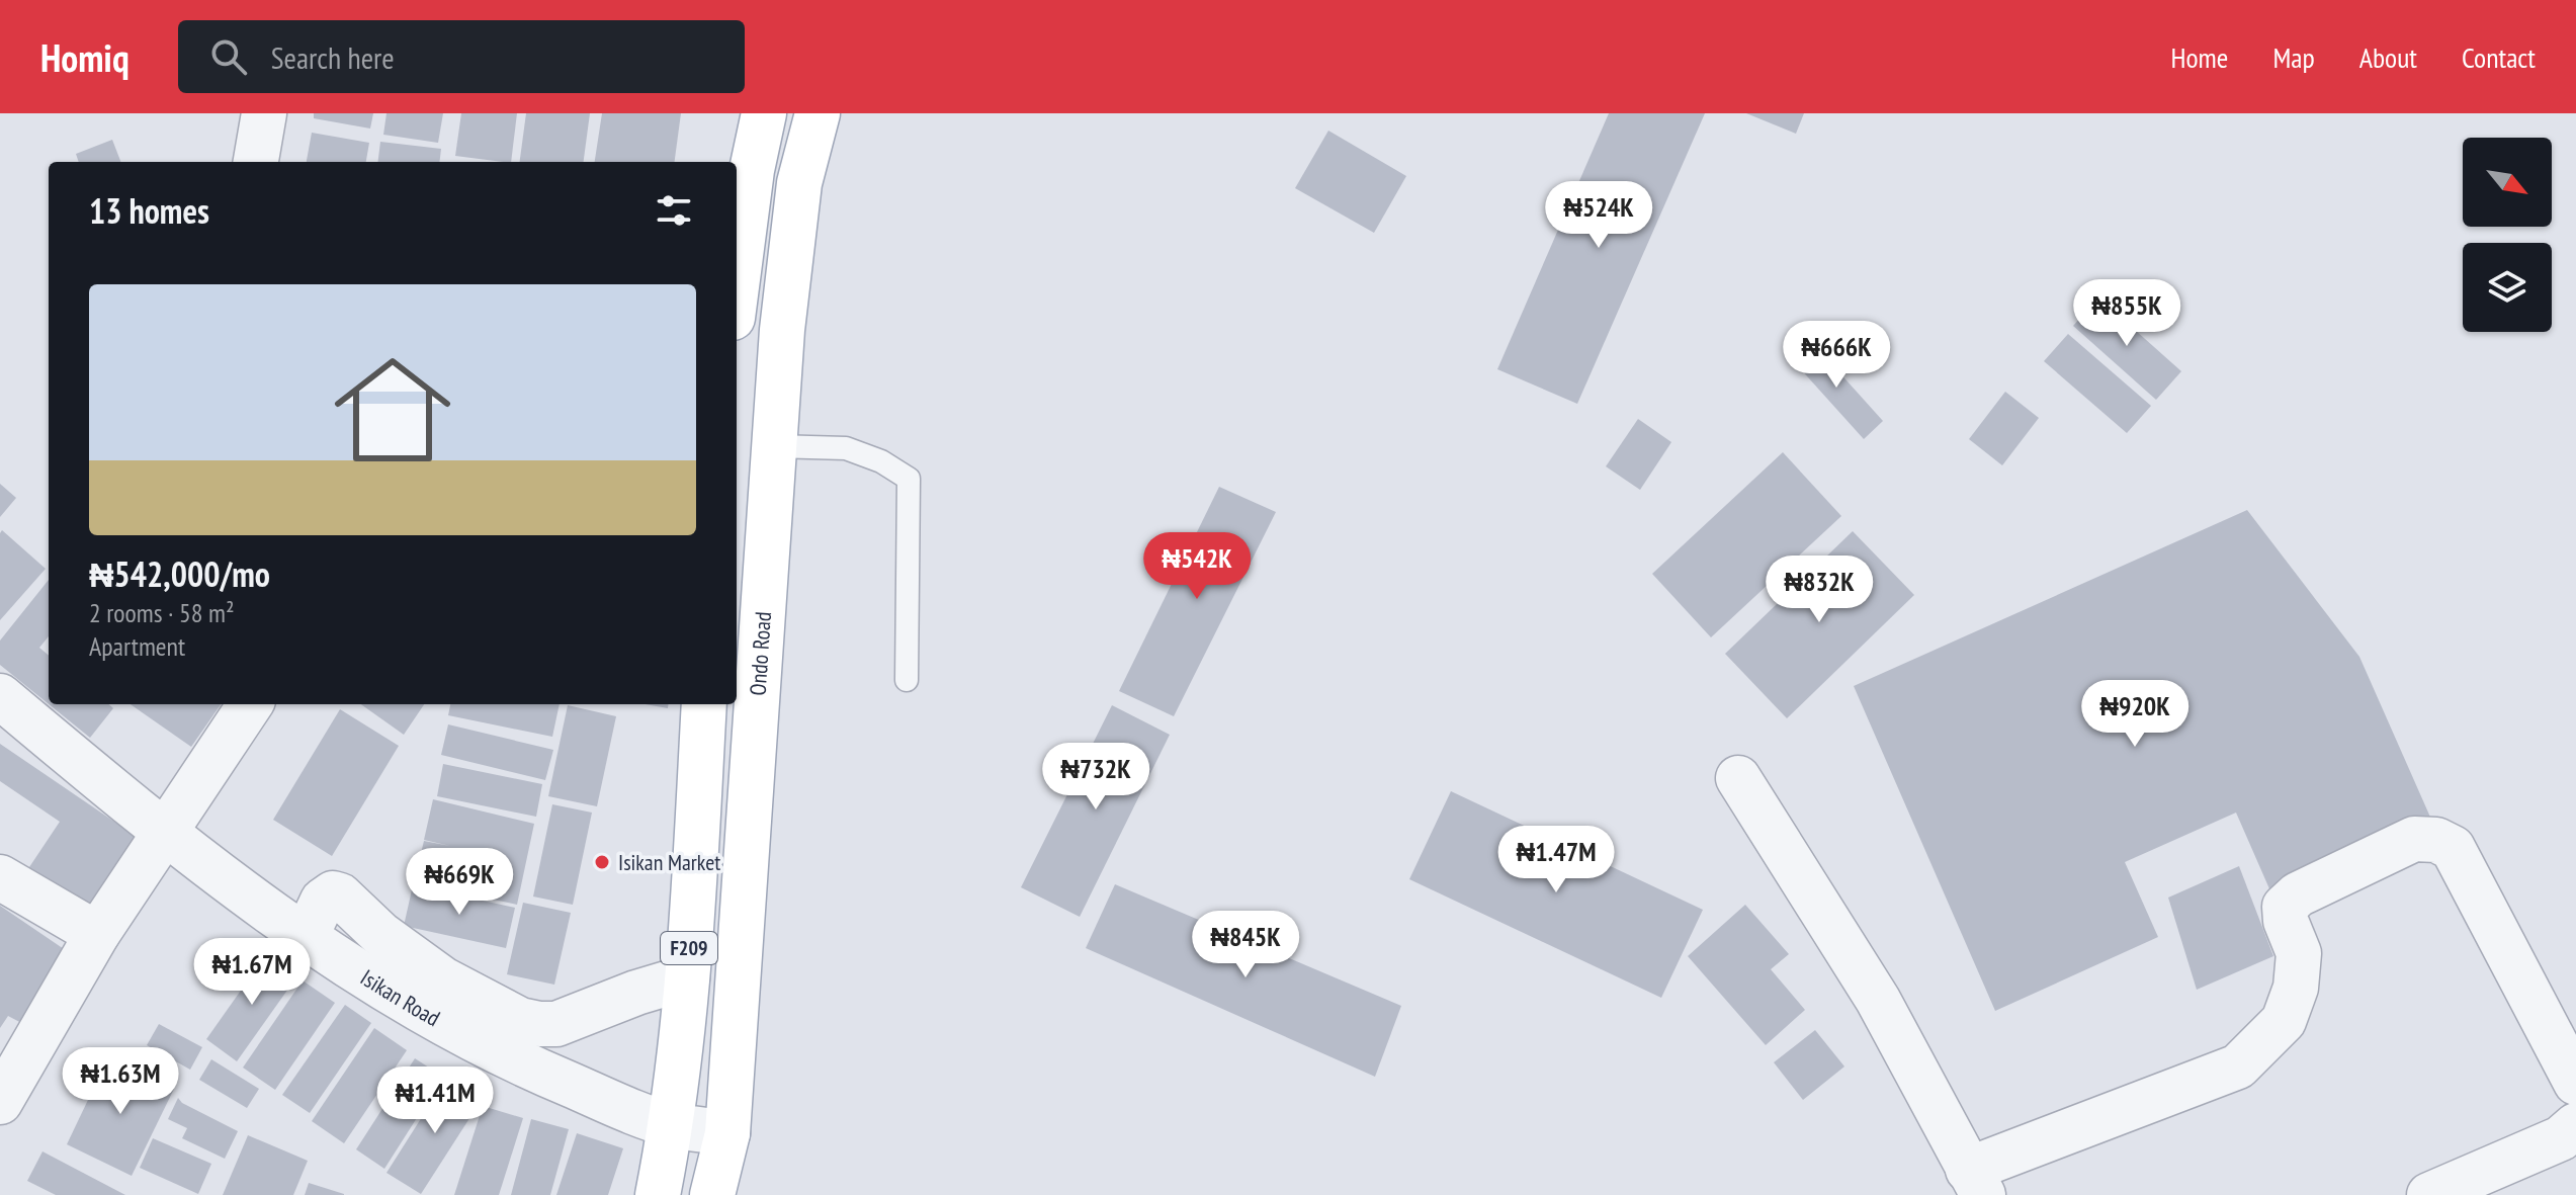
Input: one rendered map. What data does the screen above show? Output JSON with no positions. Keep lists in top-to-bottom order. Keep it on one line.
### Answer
{"streets":{"main road":["Ondo Road","F209"],"street":["Isikan Road"]},"crossings":[["Ondo Road","Isikan Road"],["F209","Isikan Road"]],"places":["Isikan Market"],"north":"bottom right","page":{"header":"Homiq","search":"Search here","nav":["Home","Map","About","Contact"],"heading":"13 homes","price":["₦524K","₦855K","₦666K","₦542K","₦832K","₦920K","₦732K","₦1.47M","₦669K","₦845K","₦1.67M","₦1.63M","₦1.41M"],"list":[{"name":"₦542,000/mo","note":"2 rooms · 58 m² · Apartment"}]}}
